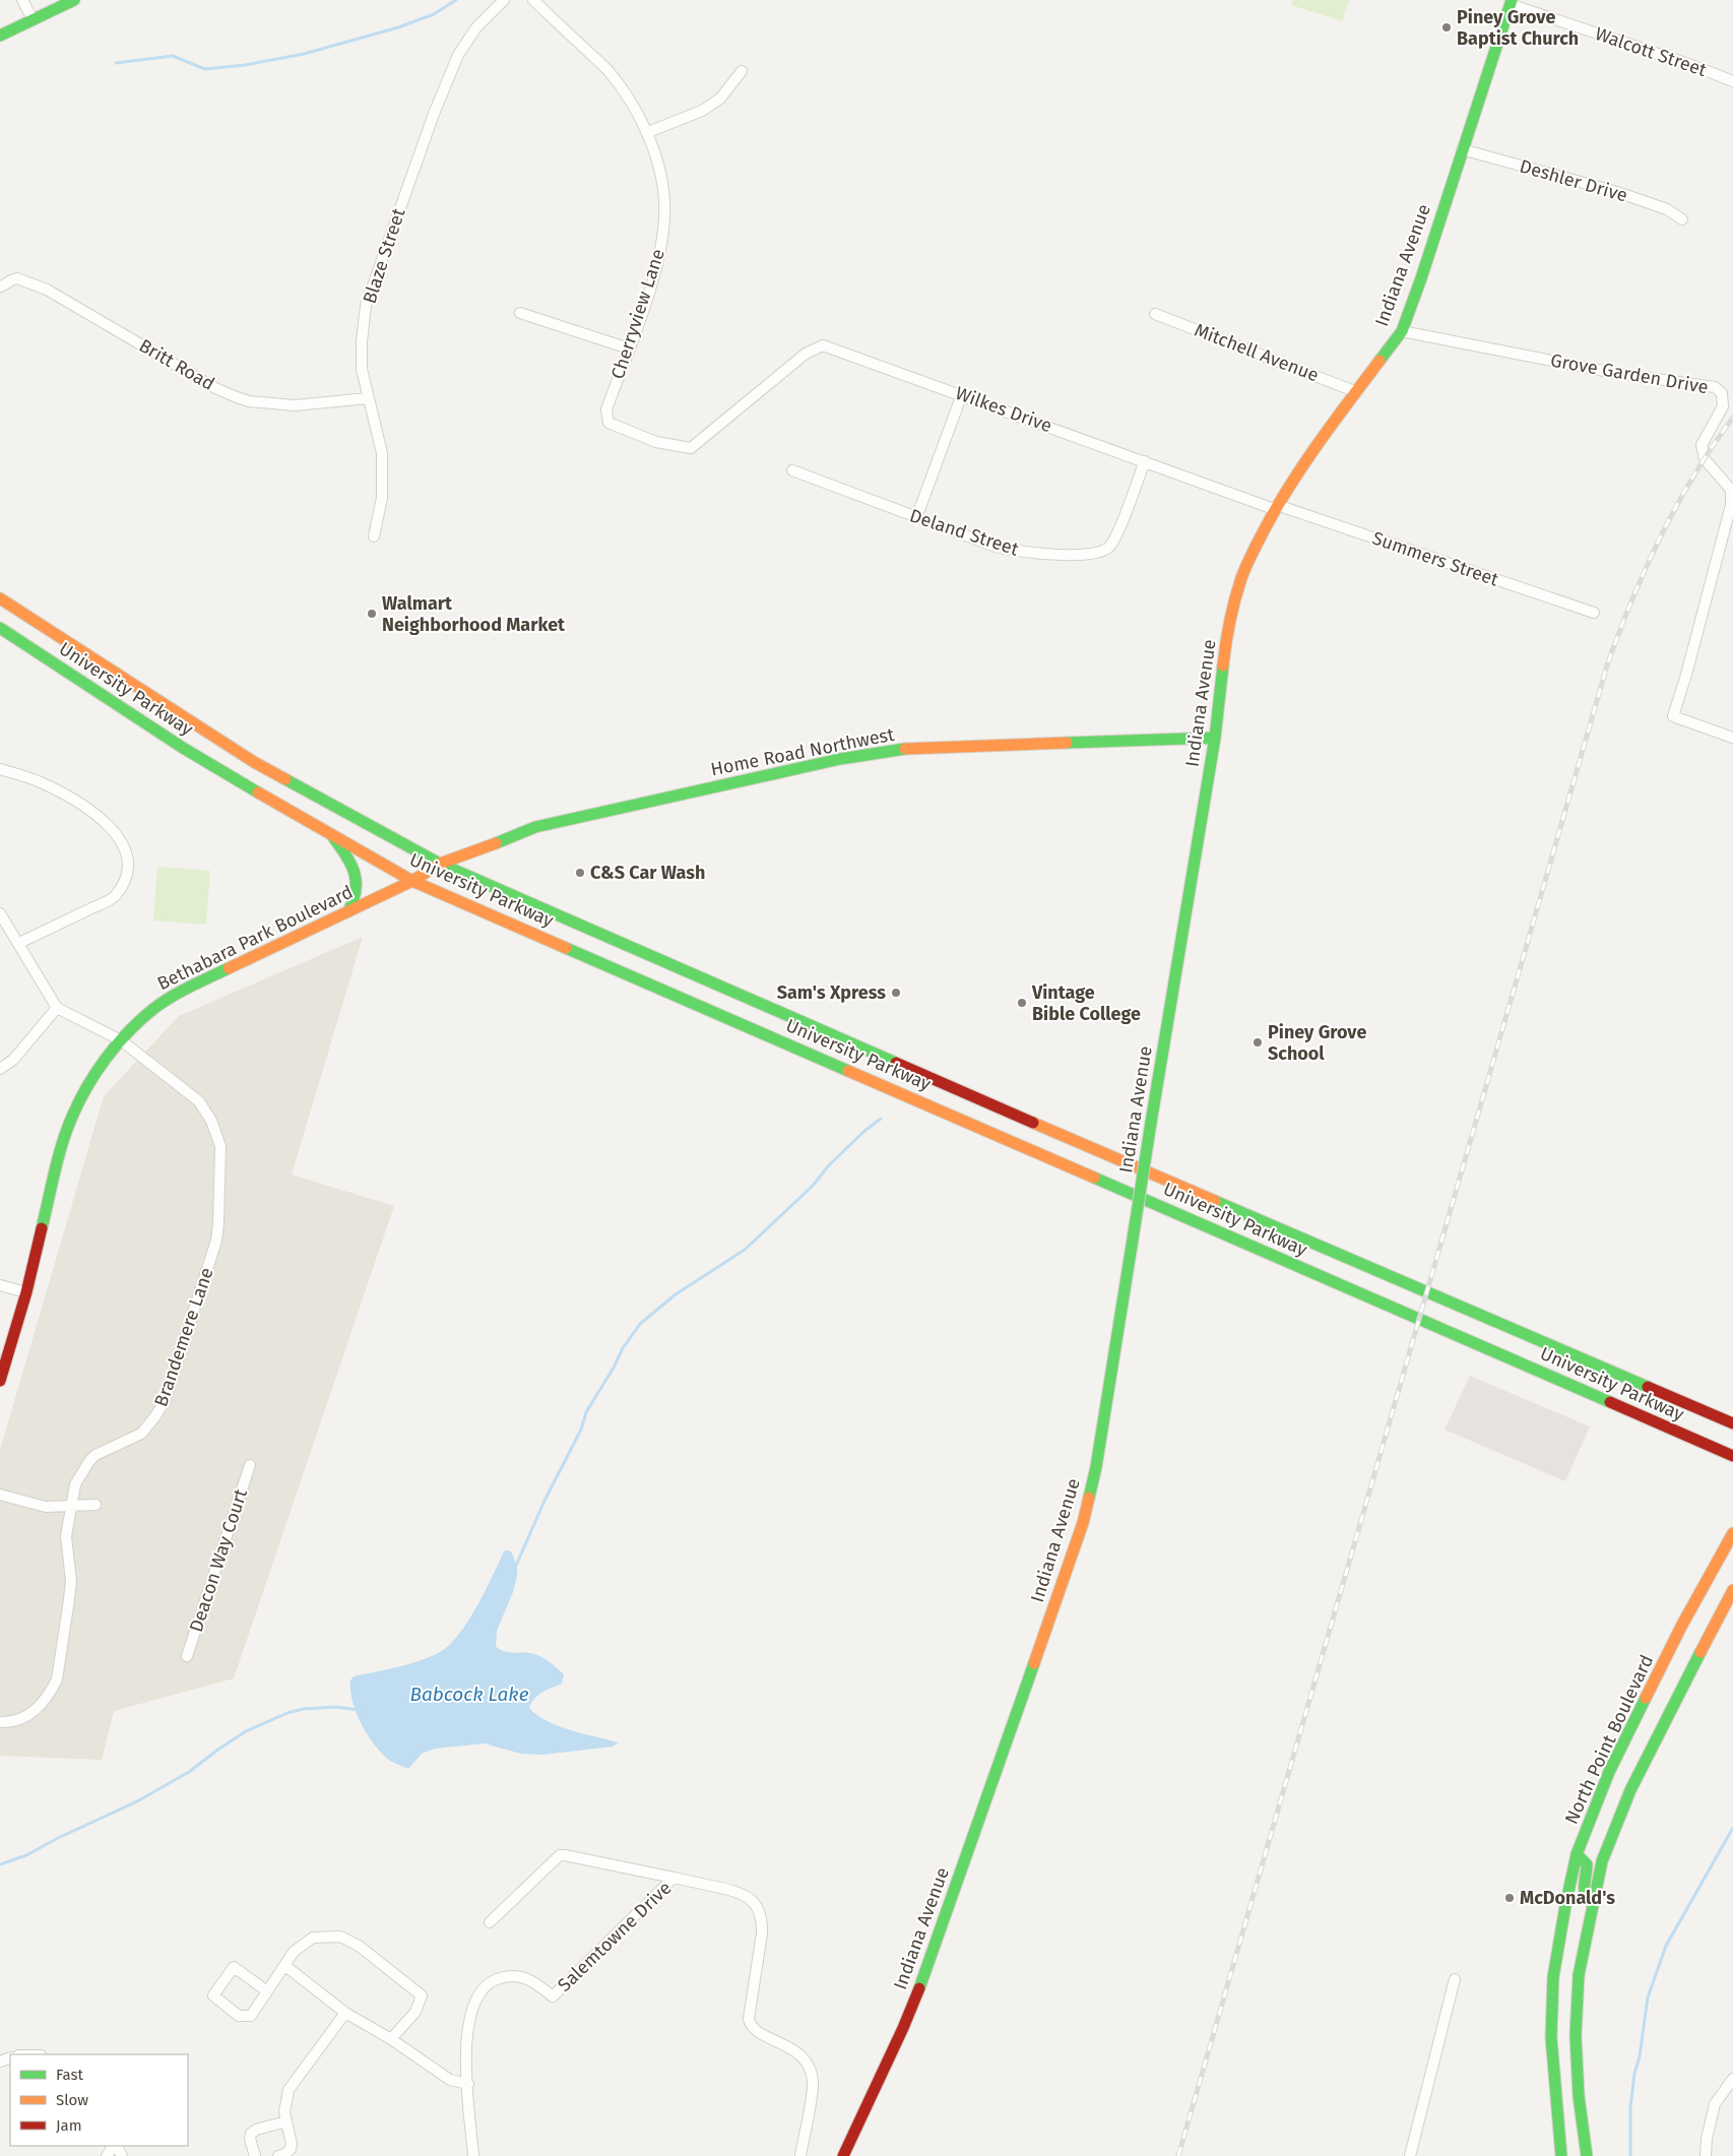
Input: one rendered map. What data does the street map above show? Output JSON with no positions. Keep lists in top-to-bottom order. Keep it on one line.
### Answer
{"streets":{"main road":["Indiana Avenue","University Parkway","Home Road Northwest","Bethabara Park Boulevard","North Point Boulevard"],"street":["Walcott Street","Deshler Drive","Blaze Street","Cherryview Lane","Mitchell Avenue","Britt Road","Grove Garden Drive","Wilkes Drive","Deland Street","Summers Street","Brandemere Lane","Deacon Way Court","Salemtowne Drive"]},"crossings":[["Walcott Street","Indiana Avenue"],["Deshler Drive","Indiana Avenue"],["Blaze Street","Britt Road"],["Indiana Avenue","Mitchell Avenue"],["Indiana Avenue","Grove Garden Drive"],["Indiana Avenue","Wilkes Drive"],["Indiana Avenue","Summers Street"],["Indiana Avenue","Home Road Northwest"],["Cherryview Lane","Wilkes Drive"],["Wilkes Drive","Deland Street"],["Wilkes Drive","Summers Street"],["University Parkway","Home Road Northwest"],["University Parkway","Bethabara Park Boulevard"],["Home Road Northwest","Bethabara Park Boulevard"],["Bethabara Park Boulevard","Brandemere Lane"]],"water":["Babcock Lake"],"places":["Piney Grove Baptist Church","Walmart Neighborhood Market","C&S Car Wash","Sam's Xpress","Vintage Bible College","Piney Grove School","McDonald's"],"legend":["Fast","Slow","Jam"]}
